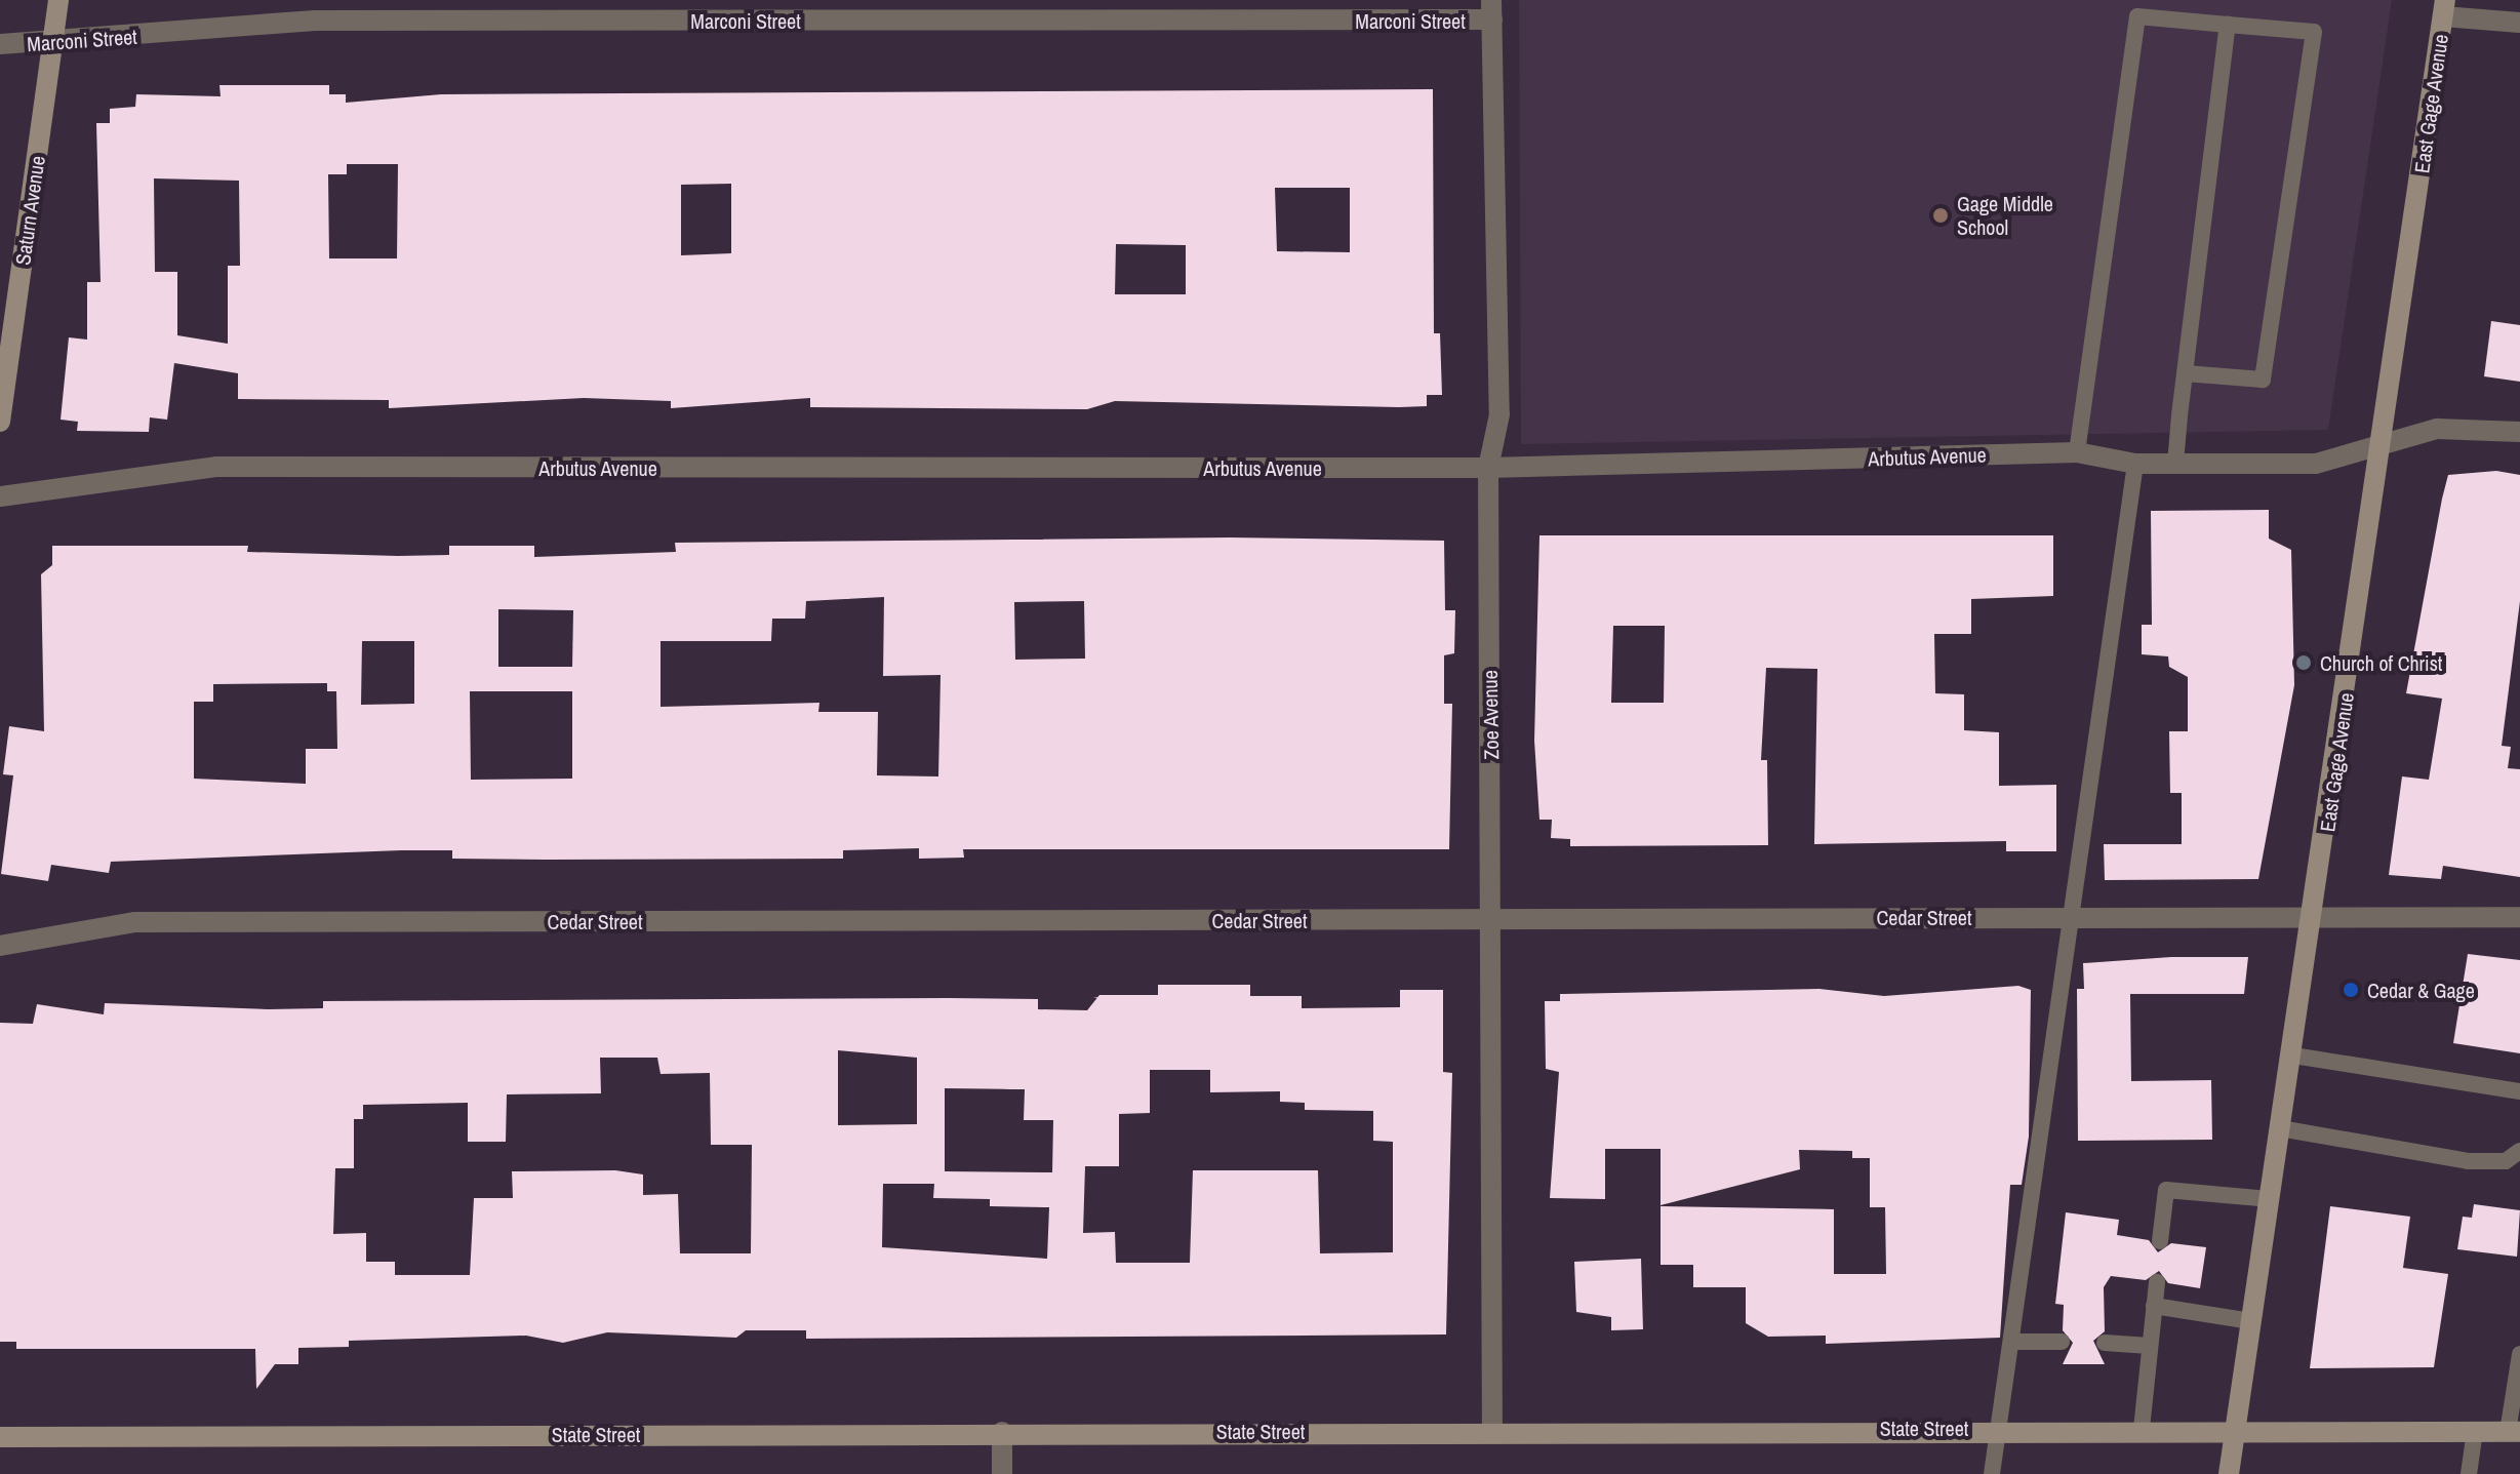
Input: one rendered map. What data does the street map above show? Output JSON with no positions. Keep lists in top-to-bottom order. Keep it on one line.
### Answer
{"streets":{"main road":["East Gage Avenue","Saturn Avenue","State Street"],"street":["Marconi Street","Arbutus Avenue","Zoe Avenue","Cedar Street"]},"crossings":[["Marconi Street","Saturn Avenue"],["Marconi Street","Zoe Avenue"],["East Gage Avenue","Arbutus Avenue"],["East Gage Avenue","Cedar Street"],["East Gage Avenue","State Street"],["Arbutus Avenue","Zoe Avenue"],["Zoe Avenue","Cedar Street"],["Zoe Avenue","State Street"]],"places":["Gage Middle School","Church of Christ","Cedar & Gage"]}
